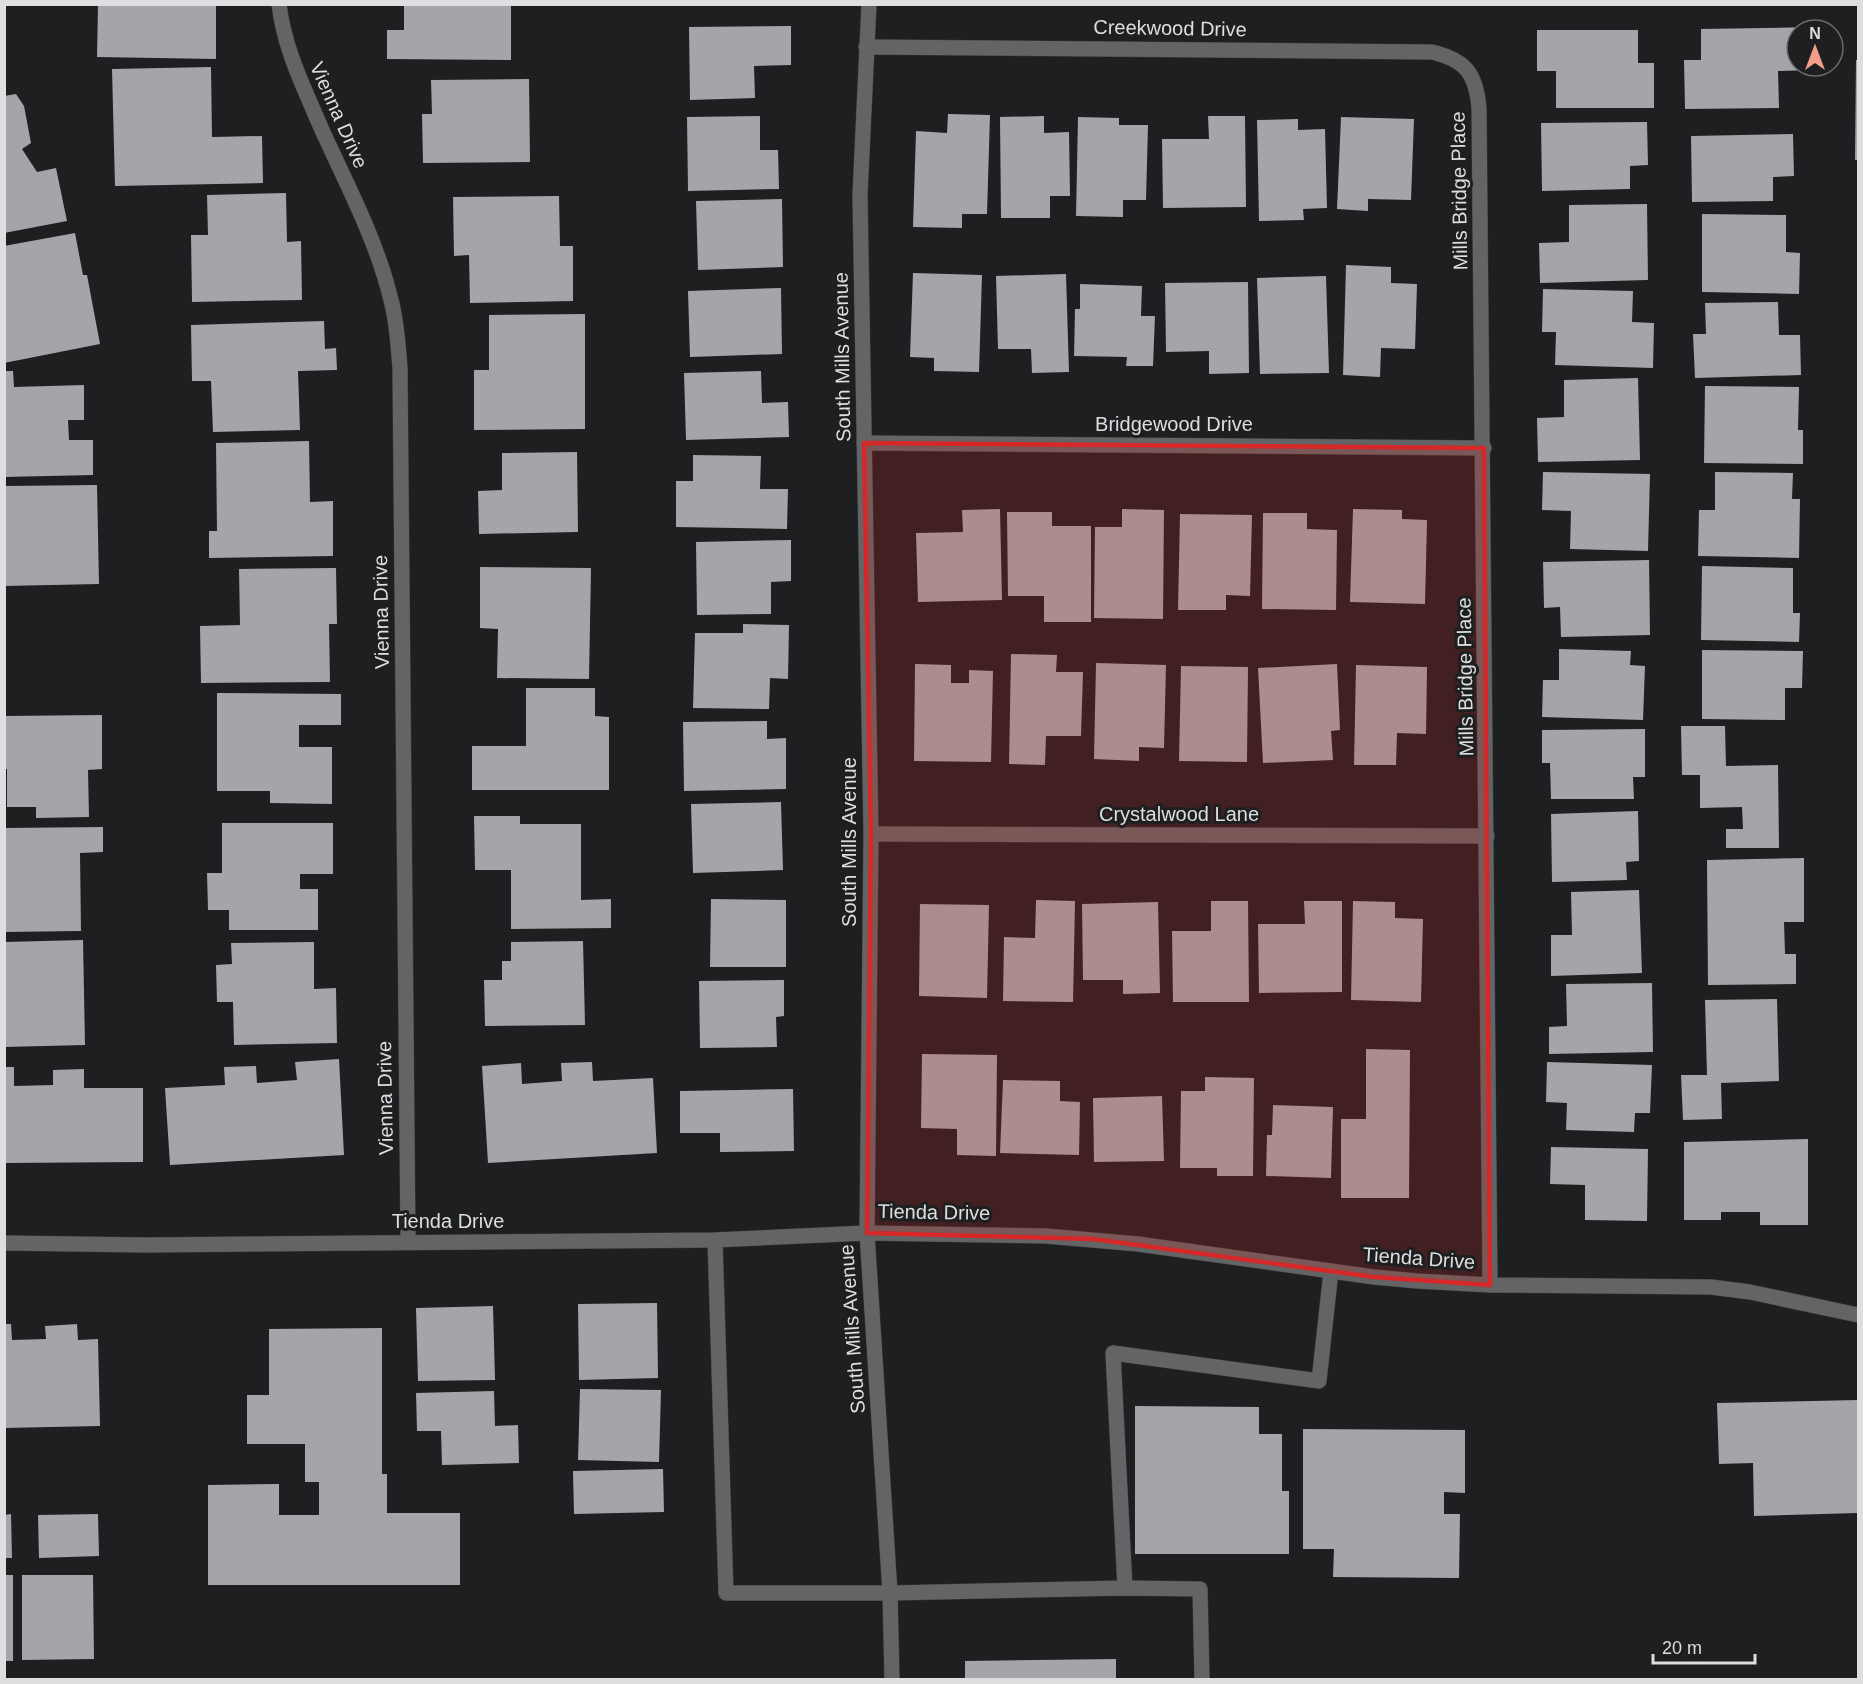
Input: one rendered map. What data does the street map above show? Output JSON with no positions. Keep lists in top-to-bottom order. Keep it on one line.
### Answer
{"streets":{"street":["Creekwood Drive","Vienna Drive","Mills Bridge Place","South Mills Avenue","Bridgewood Drive","Crystalwood Lane","Tienda Drive"]},"crossings":[["Creekwood Drive","Mills Bridge Place"],["Creekwood Drive","South Mills Avenue"],["Vienna Drive","Tienda Drive"],["Mills Bridge Place","Bridgewood Drive"],["Mills Bridge Place","Crystalwood Lane"],["Mills Bridge Place","Tienda Drive"],["South Mills Avenue","Bridgewood Drive"],["South Mills Avenue","Crystalwood Lane"],["South Mills Avenue","Tienda Drive"]],"scale_bar":"20 m","north":"top"}
